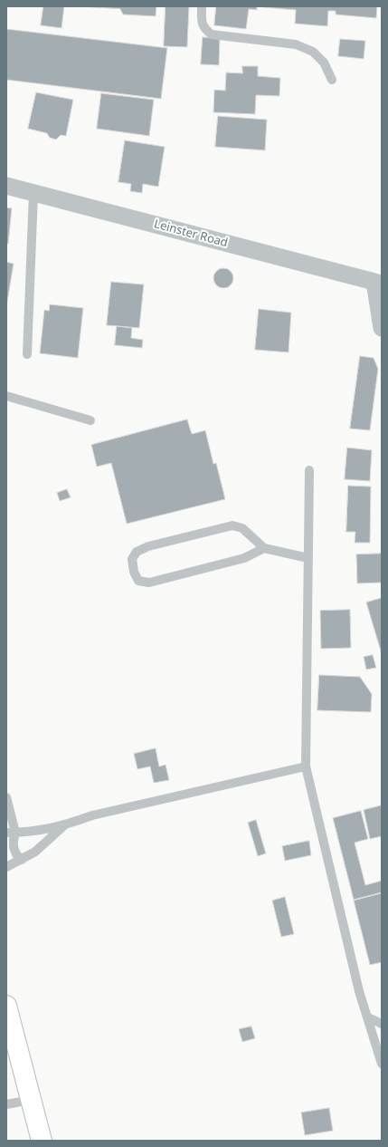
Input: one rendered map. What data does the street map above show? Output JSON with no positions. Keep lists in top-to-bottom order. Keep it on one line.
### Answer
{"streets":{"street":["Leinster Road"]}}
